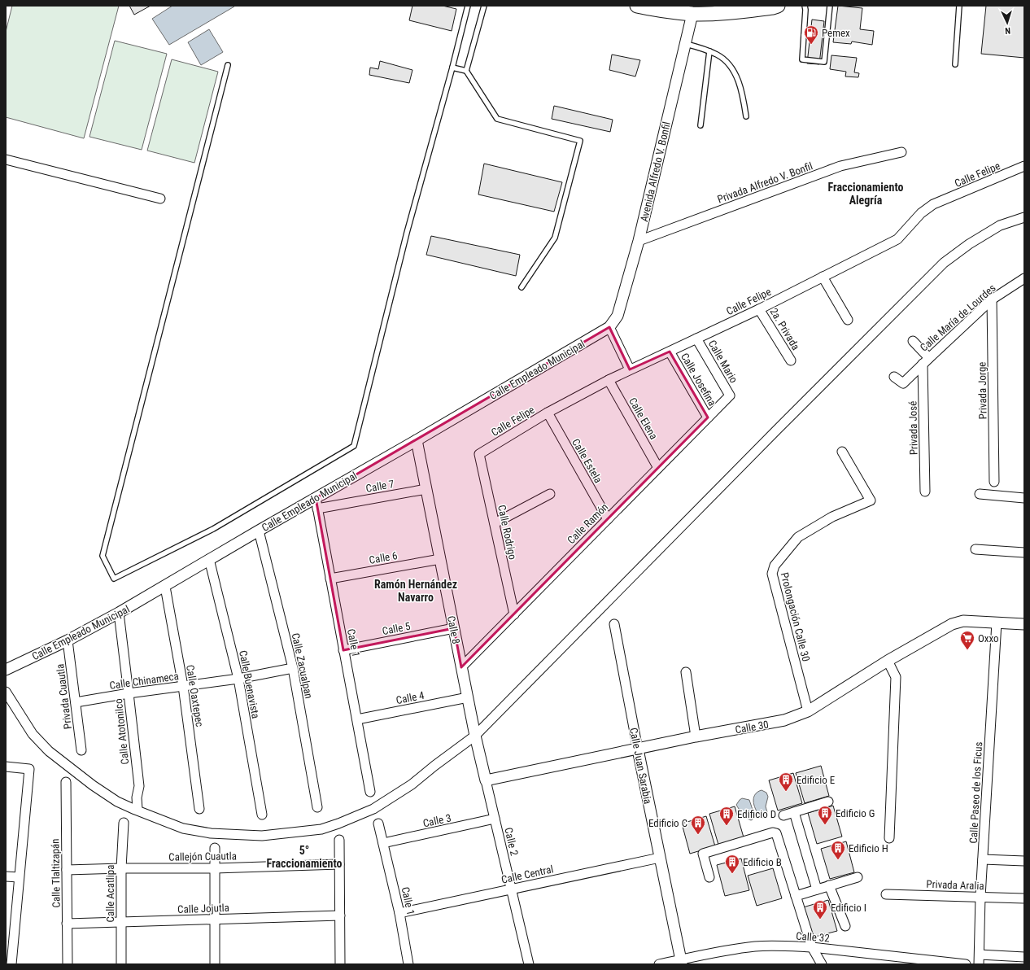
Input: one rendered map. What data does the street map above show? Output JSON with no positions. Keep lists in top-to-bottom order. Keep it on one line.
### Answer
{"streets":{"street":["Avenida Alfredo V. Bonfil","Calle Felipe","Privada Alfredo V. Bonfil","Calle María de Lourdes","2a. Privada","Calle Mario","Calle Empleado Municipal","Calle Josefina","Privada Jorge","Calle Elena","Privada José","Calle Estela","Calle 7","Calle Ramón","Calle Rodrigo","Calle 6","Prolongación Calle 30","Calle 5","Calle 8","Calle 1","Calle Zacualpan","Calle Chinameca","Calle Buenavista","Calle Oaxtepec","Privada Cuautla","Calle 4","Calle 30","Calle Atotonilco","Calle Juan Sarabia","Calle Paseo de los Ficus","Calle 3","Calle 2","Callejón Cuautla","Calle Tlaltizapán","Calle Central","Privada Aralia","Calle Acatlipa","Calle Jojutla","Calle 32"]},"crossings":[["Avenida Alfredo V. Bonfil","Privada Alfredo V. Bonfil"],["Avenida Alfredo V. Bonfil","Calle Empleado Municipal"],["Calle Felipe","2a. Privada"],["Calle Felipe","Calle Mario"],["Calle Felipe","Calle Josefina"],["Calle Felipe","Calle Elena"],["Calle Felipe","Calle Estela"],["Calle Felipe","Calle Rodrigo"],["Calle María de Lourdes","Privada Jorge"],["Calle María de Lourdes","Privada José"],["Calle Mario","Calle Ramón"],["Calle Empleado Municipal","Calle 8"],["Calle Empleado Municipal","Calle 1"],["Calle Empleado Municipal","Calle Zacualpan"],["Calle Empleado Municipal","Calle Buenavista"],["Calle Empleado Municipal","Calle Oaxtepec"],["Calle Empleado Municipal","Privada Cuautla"],["Calle Empleado Municipal","Calle Atotonilco"],["Calle Josefina","Calle Ramón"],["Calle Elena","Calle Ramón"],["Calle Estela","Calle Ramón"],["Calle 7","Calle 8"],["Calle 7","Calle 1"],["Calle Ramón","Calle Rodrigo"],["Calle Ramón","Calle 8"],["Calle 6","Calle 8"],["Calle 6","Calle 1"],["Prolongación Calle 30","Calle 30"],["Calle 5","Calle 8"],["Calle 5","Calle 1"],["Calle 8","Calle 4"],["Calle 8","Calle 30"],["Calle 8","Calle 2"],["Calle 1","Calle 4"],["Calle 1","Calle 3"],["Calle 1","Calle Central"],["Calle Zacualpan","Calle Chinameca"],["Calle Chinameca","Calle Buenavista"],["Calle Chinameca","Calle Oaxtepec"],["Calle Chinameca","Privada Cuautla"],["Calle Chinameca","Calle Atotonilco"],["Calle 30","Calle Juan Sarabia"],["Calle 30","Calle Paseo de los Ficus"],["Calle 30","Calle 2"],["Calle Juan Sarabia","Calle Central"],["Calle Juan Sarabia","Calle 32"],["Calle Paseo de los Ficus","Privada Aralia"],["Calle 3","Calle 2"],["Calle 2","Calle Central"],["Callejón Cuautla","Calle Tlaltizapán"],["Callejón Cuautla","Calle Acatlipa"],["Calle Tlaltizapán","Calle Jojutla"],["Calle Acatlipa","Calle Jojutla"]],"districts":["Fraccionamiento Alegría","Ramón Hernández Navarro","5° Fraccionamiento"],"places":{"fuel station":["Pemex"],"supermarket":["Oxxo"],"building":["Edificio E","Edificio G","Edificio D","Edificio C","Edificio H","Edificio B","Edificio I"]},"north":"bottom"}
